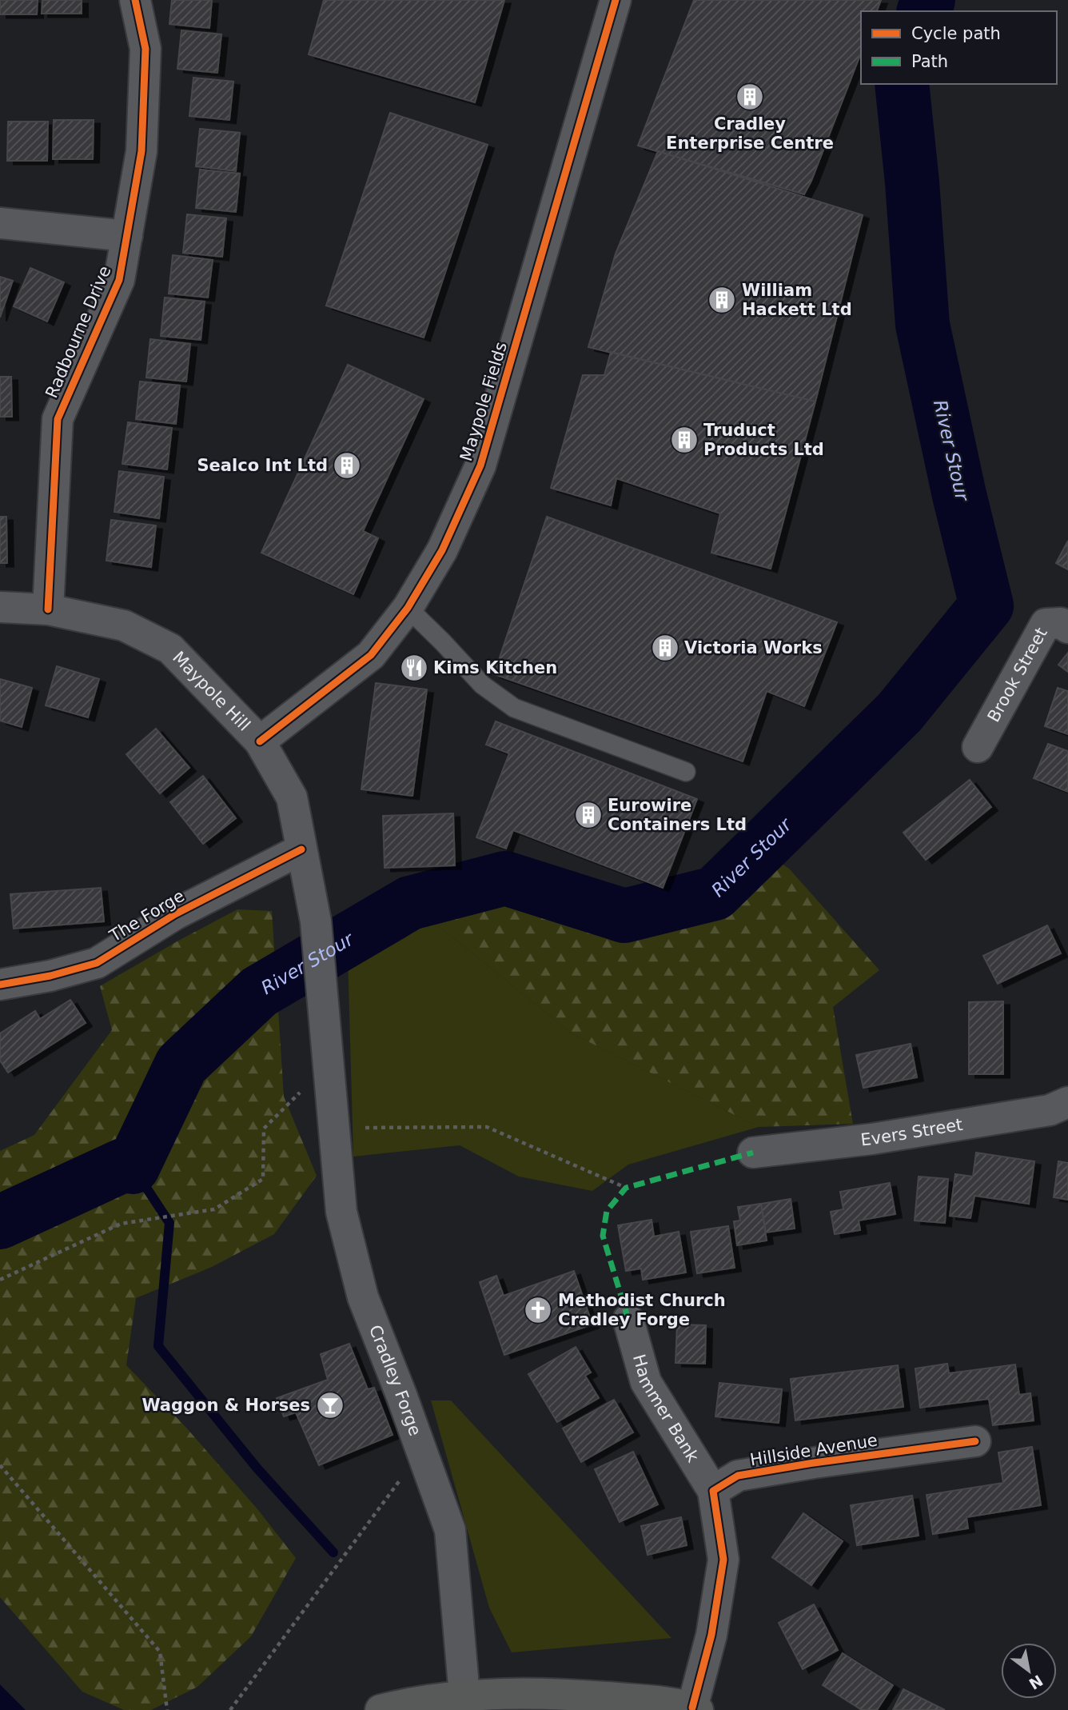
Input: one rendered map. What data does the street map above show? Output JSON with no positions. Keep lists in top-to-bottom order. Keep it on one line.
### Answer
{"streets":{"street":["Radbourne Drive","Maypole Fields","Brook Street","Maypole Hill","The Forge","Evers Street","Cradley Forge","Hammer Bank","Hillside Avenue"]},"crossings":[["Radbourne Drive","Maypole Hill"],["Maypole Fields","Maypole Hill"],["Maypole Hill","The Forge"],["Maypole Hill","Cradley Forge"],["Hammer Bank","Hillside Avenue"]],"water":["River Stour"],"places":{"building":["Cradley Enterprise Centre","William Hackett Ltd","Truduct Products Ltd","Sealco Int Ltd","Victoria Works","Eurowire Containers Ltd"],"restaurant":["Kims Kitchen"],"church":["Methodist Church Cradley Forge"],"bar":["Waggon & Horses"]},"legend":["Cycle path","Path"],"north":"bottom right"}
